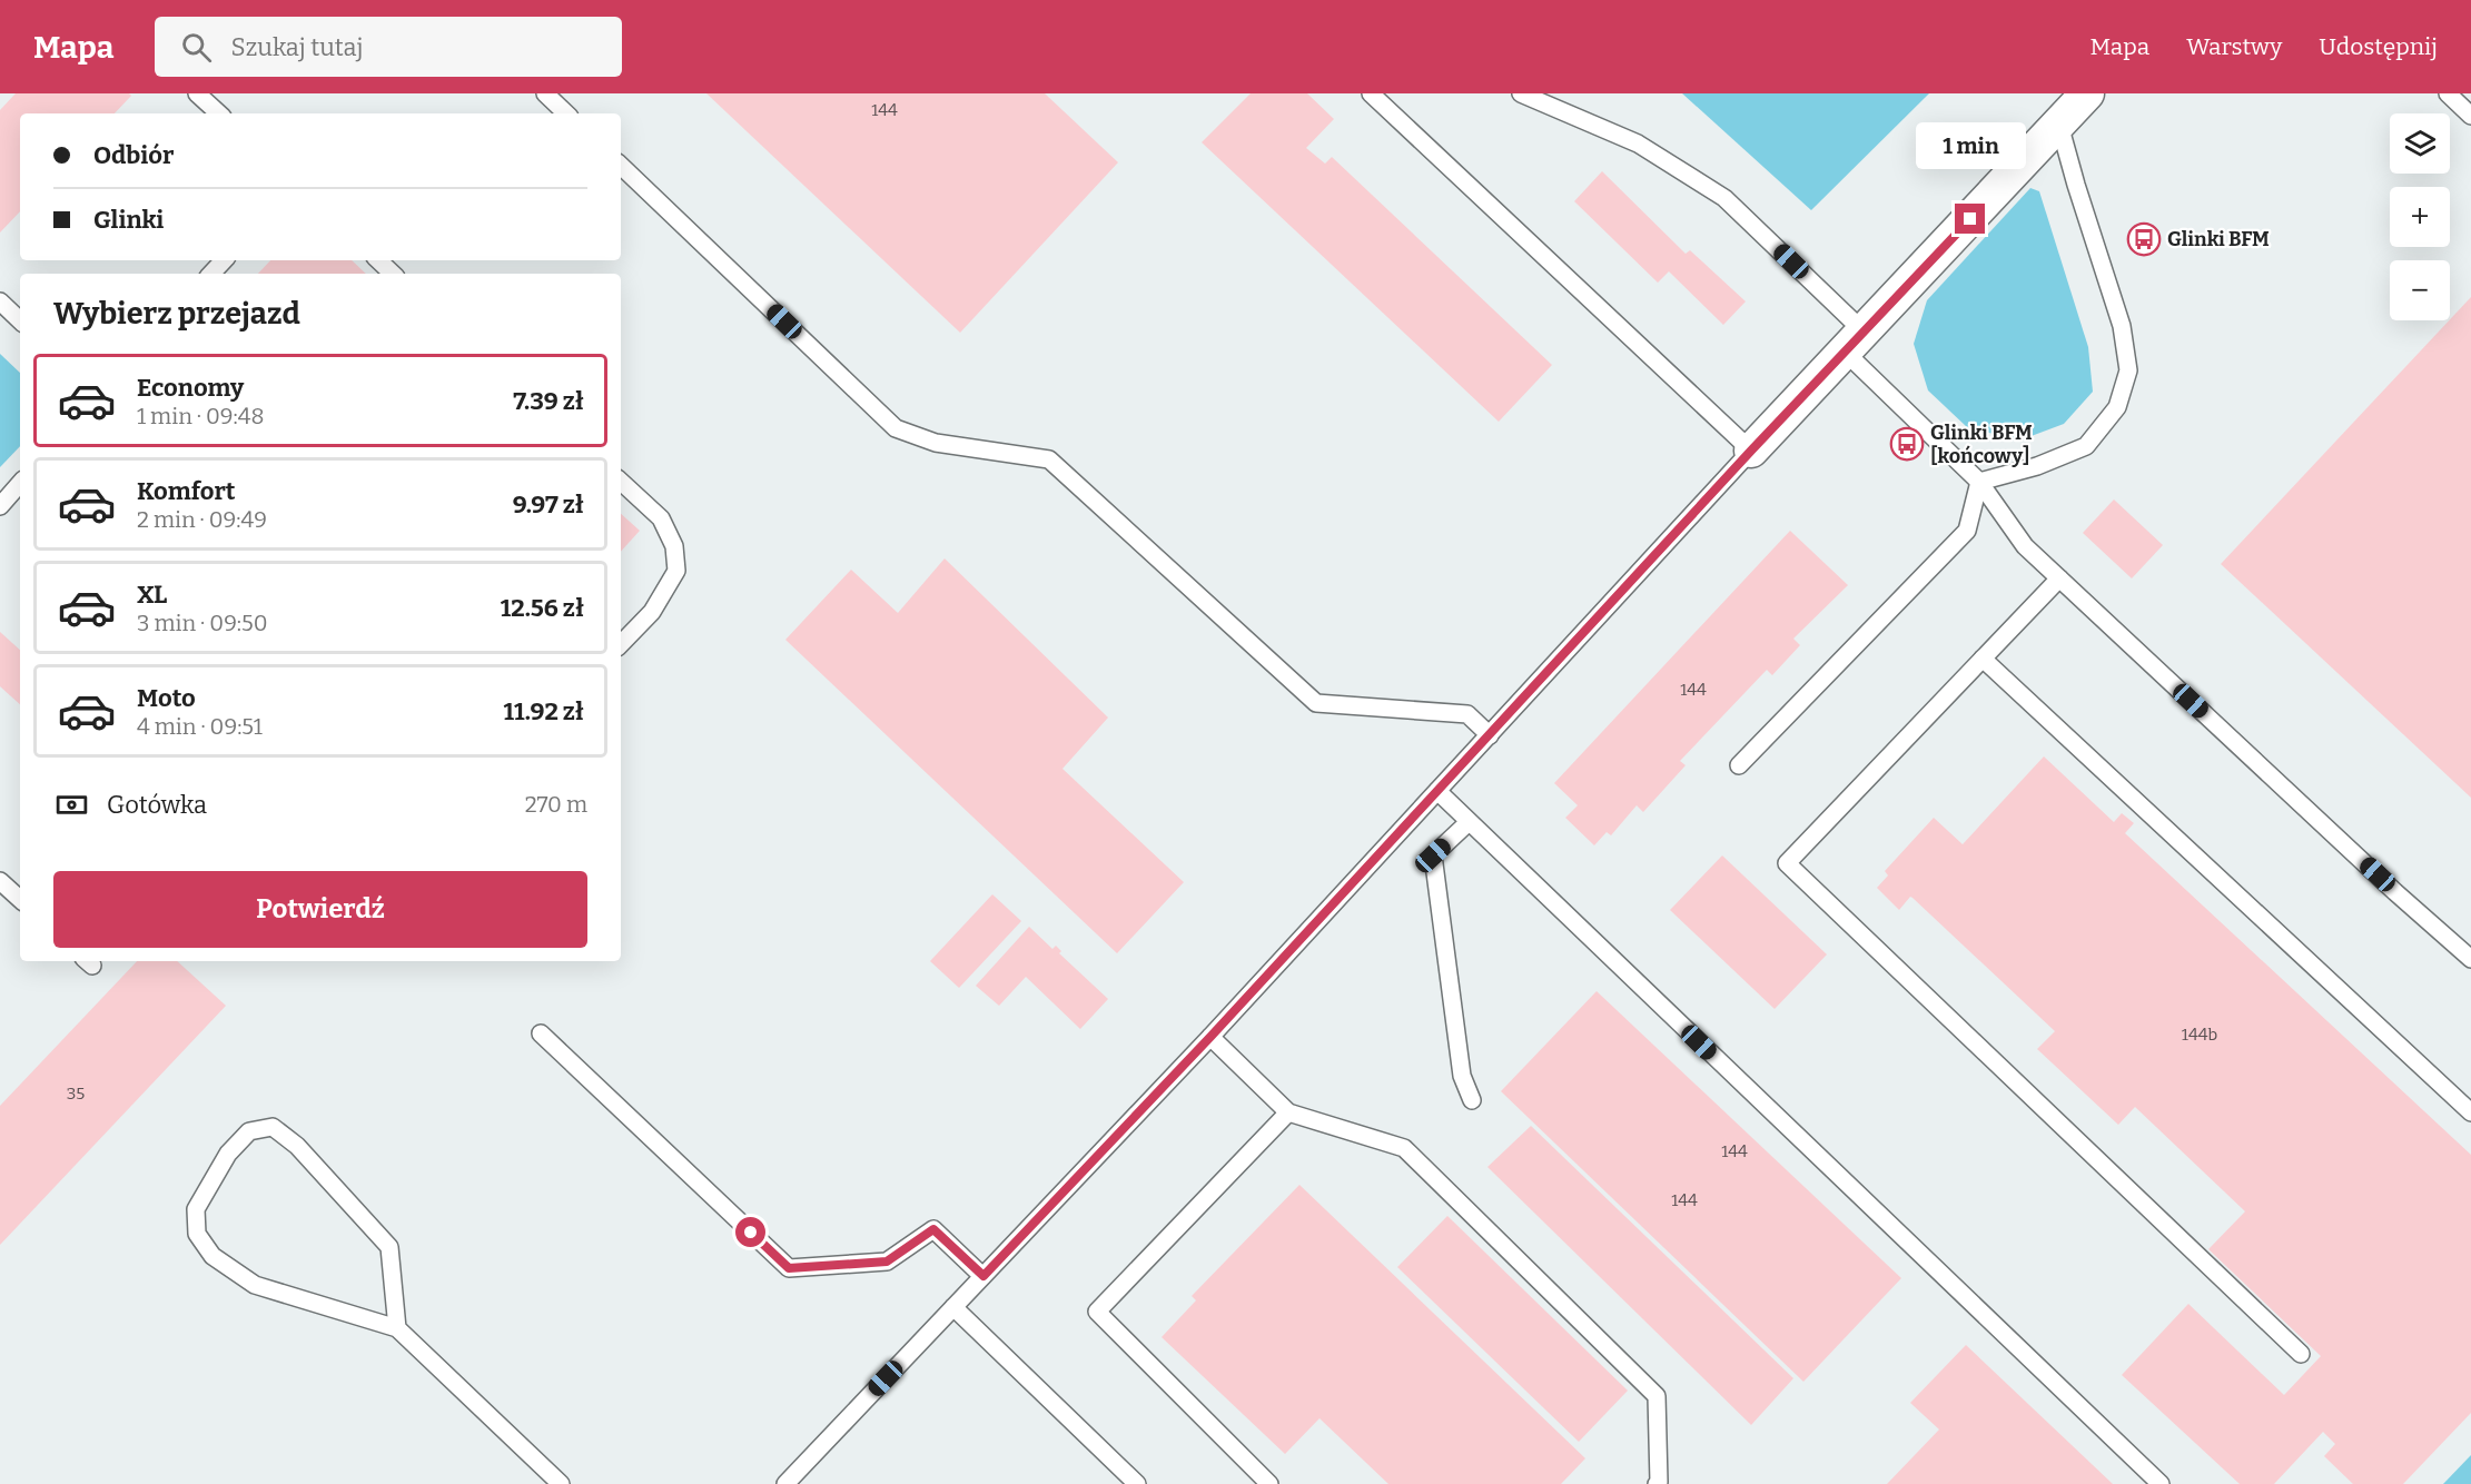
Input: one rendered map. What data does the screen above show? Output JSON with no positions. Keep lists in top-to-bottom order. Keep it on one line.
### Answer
{"places":{"bus stop":["Glinki BFM","Glinki BFM [końcowy]"]},"house_numbers":["144","144","144b","35","144","144"],"page":{"header":"Mapa","search":"Szukaj tutaj","nav":["Mapa","Warstwy","Udostępnij"],"map_buttons":["+","−"],"banner":["Odbiór","Glinki"],"bubble":"1 min","heading":"Wybierz przejazd","list":[{"name":"Economy","note":"1 min · 09:48","value":"7.39 zł"},{"name":"Komfort","note":"2 min · 09:49","value":"9.97 zł"},{"name":"XL","note":"3 min · 09:50","value":"12.56 zł"},{"name":"Moto","note":"4 min · 09:51","value":"11.92 zł"}],"pay":["Gotówka","270 m"],"buttons":"Potwierdź"}}
